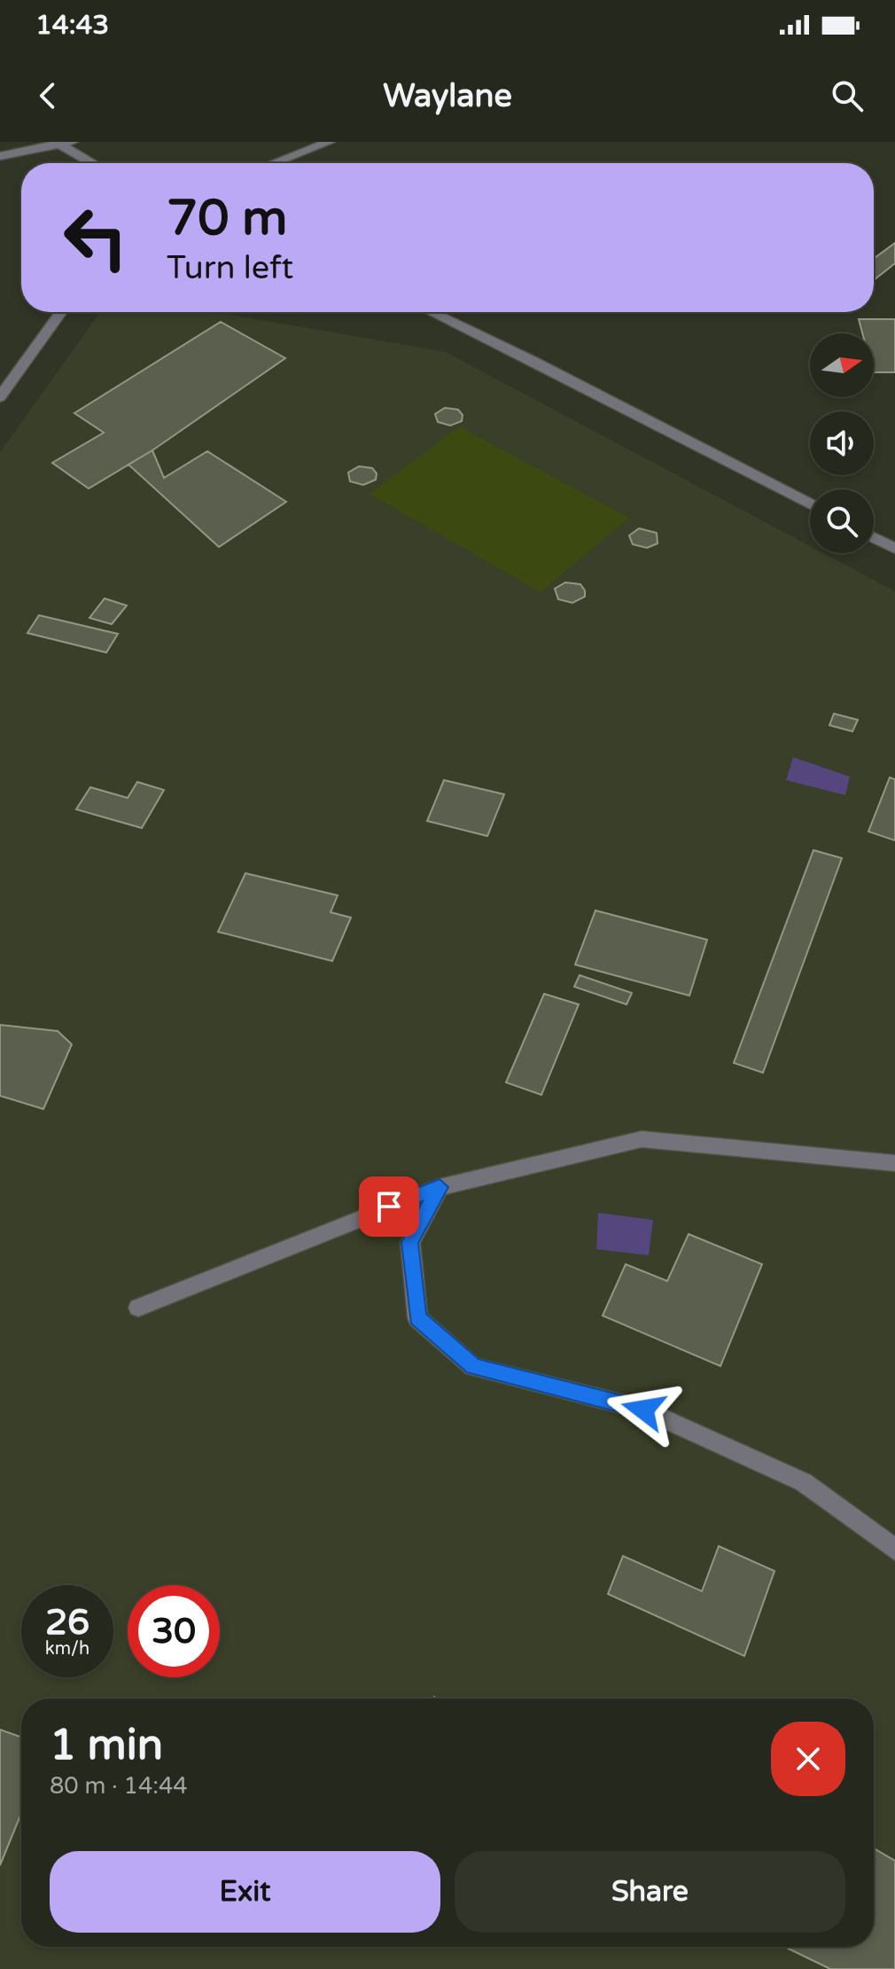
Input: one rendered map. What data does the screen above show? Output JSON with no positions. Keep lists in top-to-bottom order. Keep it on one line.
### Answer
{"north":"right","page":{"status":"14:43","header":"Waylane","turn":["70 m","Turn left"],"speed":"26 km/h","limit":"30","heading":["1 min","80 m · 14:44"],"buttons":["Exit","Share"]}}
